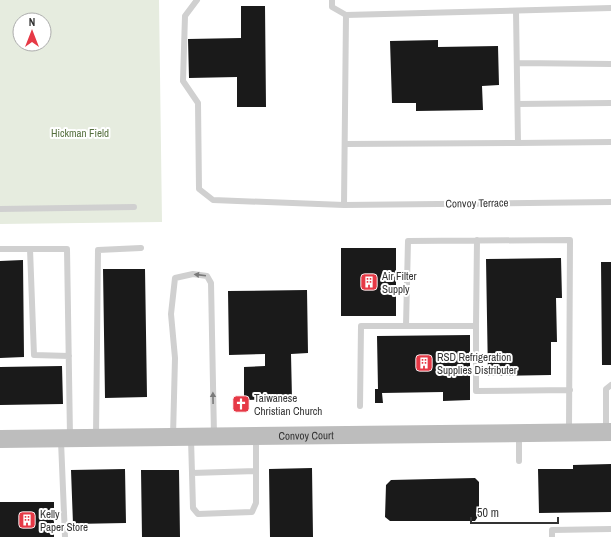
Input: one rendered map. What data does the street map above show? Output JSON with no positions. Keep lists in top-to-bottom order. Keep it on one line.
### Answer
{"streets":{"street":["Convoy Court"],"lane":["Convoy Terrace"]},"parks":["Hickman Field"],"places":{"building":["Air Filter Supply","RSD Refrigeration Supplies Distributer","Kelly Paper Store"],"church":["Taiwanese Christian Church"]},"scale_bar":"50 m","north":"top"}
